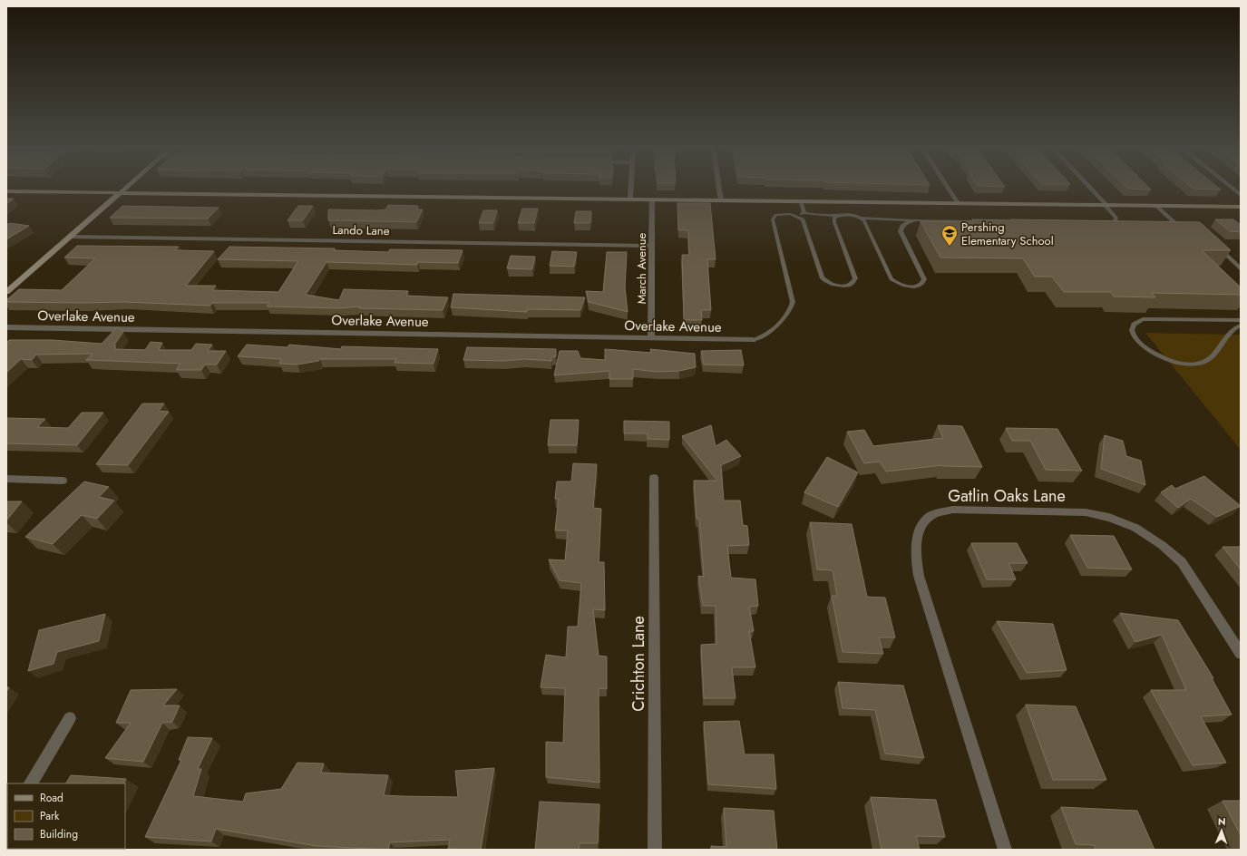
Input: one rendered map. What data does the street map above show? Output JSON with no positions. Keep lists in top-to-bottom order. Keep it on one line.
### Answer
{"streets":{"street":["Lando Lane","March Avenue","Overlake Avenue","Gatlin Oaks Lane","Crichton Lane"]},"crossings":[["Lando Lane","March Avenue"],["March Avenue","Overlake Avenue"]],"places":{"school or university":["Pershing Elementary School"]},"legend":["Road","Park","Building"],"north":"top"}
